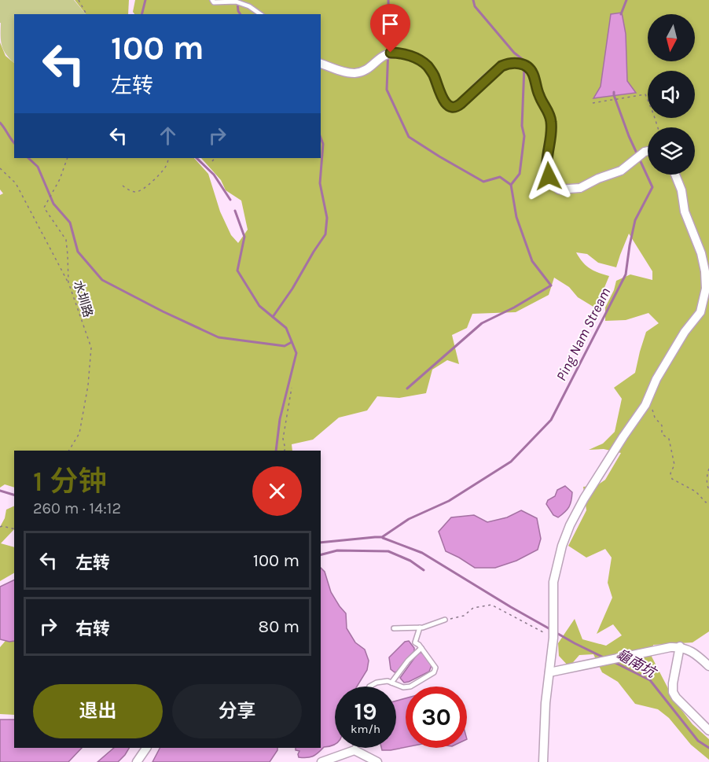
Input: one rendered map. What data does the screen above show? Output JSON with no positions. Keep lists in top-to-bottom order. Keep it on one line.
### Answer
{"streets":{"path":["水圳路"]},"water":["Ping Nam Stream","龜南坑"],"north":"bottom","page":{"turn":["100 m","左转"],"heading":["1 分钟","260 m · 14:12"],"list":[{"name":"左转","value":"100 m"},{"name":"右转","value":"80 m"}],"buttons":["退出","分享"],"speed":"19 km/h","limit":"30"}}
